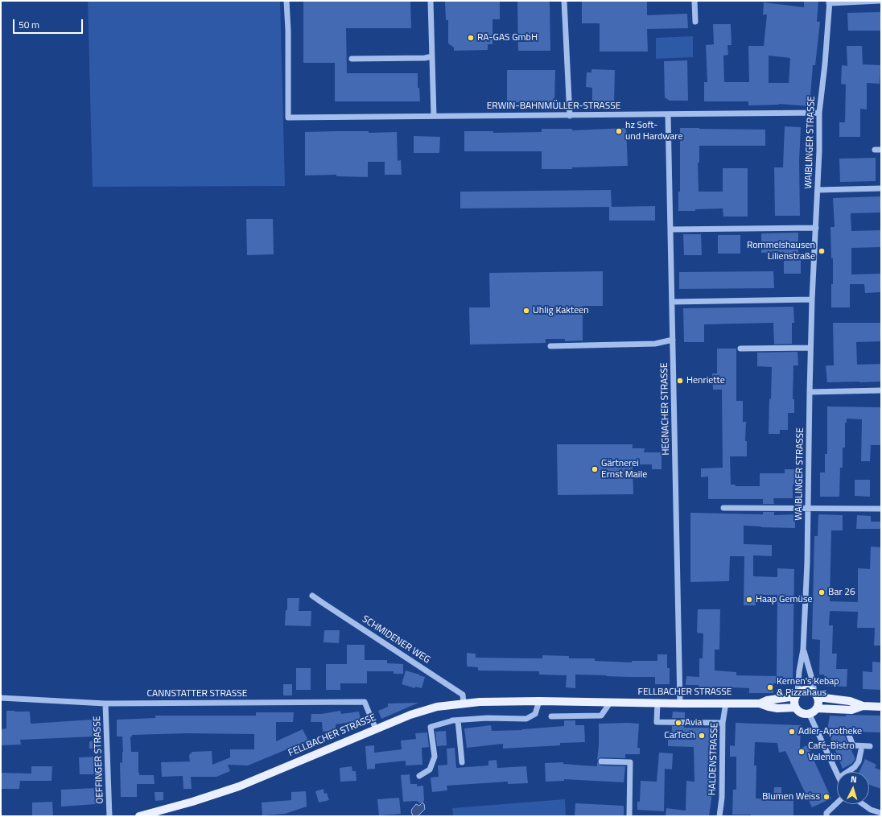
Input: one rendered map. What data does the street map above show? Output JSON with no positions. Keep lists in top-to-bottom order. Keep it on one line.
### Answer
{"streets":{"main road":["FELLBACHER STRASSE"],"street":["ERWIN-BAHNMÜLLER-STRASSE","WAIBLINGER STRASSE","HEGNACHER STRASSE","SCHMIDENER WEG","CANNSTATTER STRASSE","HALDENSTRASSE","OEFFINGER STRASSE"]},"crossings":[["ERWIN-BAHNMÜLLER-STRASSE","WAIBLINGER STRASSE"],["ERWIN-BAHNMÜLLER-STRASSE","HEGNACHER STRASSE"],["WAIBLINGER STRASSE","FELLBACHER STRASSE"],["HEGNACHER STRASSE","FELLBACHER STRASSE"],["SCHMIDENER WEG","FELLBACHER STRASSE"],["FELLBACHER STRASSE","CANNSTATTER STRASSE"],["FELLBACHER STRASSE","HALDENSTRASSE"],["CANNSTATTER STRASSE","OEFFINGER STRASSE"]],"places":["RA-GAS GmbH","hz Soft- und Hardware","Rommelshausen Lilienstraße","Uhlig Kakteen","Henriette","Gärtnerei Ernst Maile","Bar 26","Haap Gemüse","Kernen's Kebap & Pizzahaus","Avia","Adler-Apotheke","CarTech","Café-Bistro Valentin","Blumen Weiss"],"scale_bar":"50 m","north":"top"}
